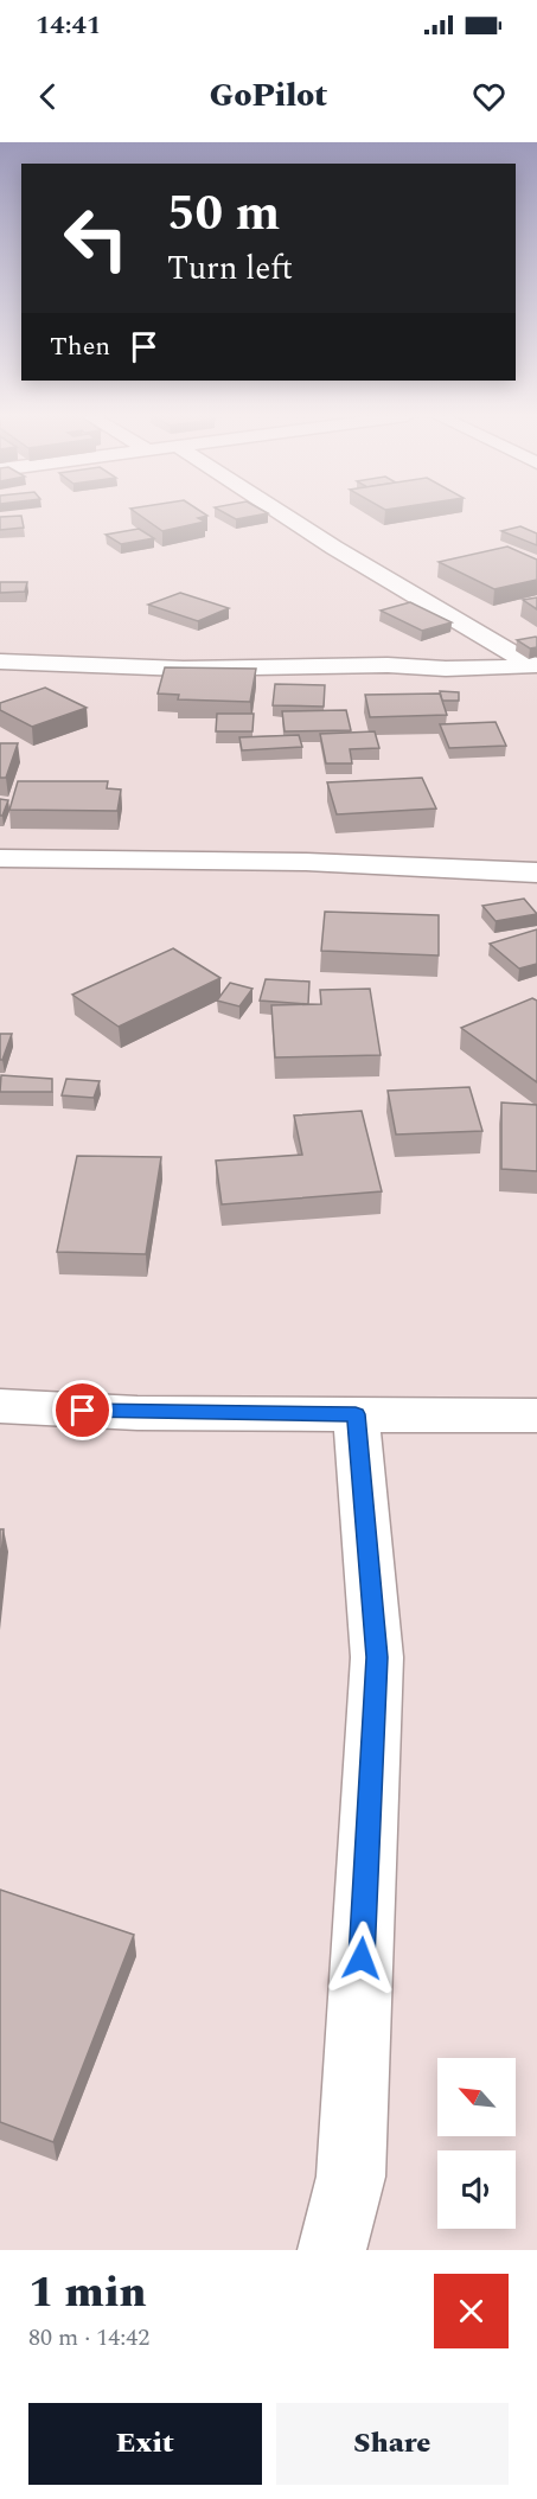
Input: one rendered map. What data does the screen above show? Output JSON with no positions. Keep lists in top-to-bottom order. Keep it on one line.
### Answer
{"north":"top left","page":{"status":"14:41","header":"GoPilot","turn":["50 m","Turn left"],"then":"Then","heading":["1 min","80 m · 14:42"],"buttons":["Exit","Share"]}}
